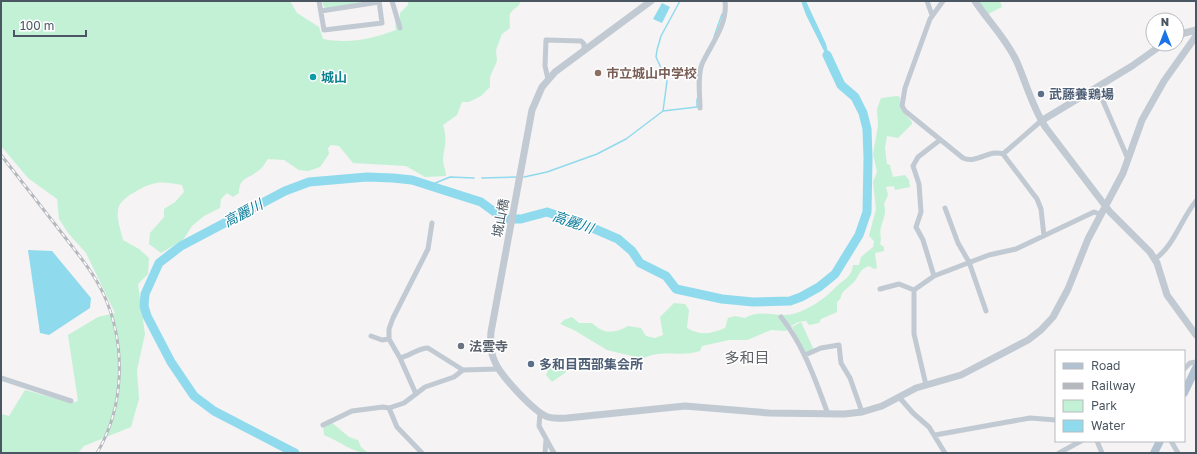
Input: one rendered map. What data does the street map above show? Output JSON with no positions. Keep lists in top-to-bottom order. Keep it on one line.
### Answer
{"streets":{"street":["城山橋"]},"districts":["多和目"],"water":["高麗川"],"places":["市立城山中学校","城山","武藤養鶏場","法雲寺","多和目西部集会所"],"legend":["Road","Railway","Park","Water"],"scale_bar":"100 m","north":"top"}
